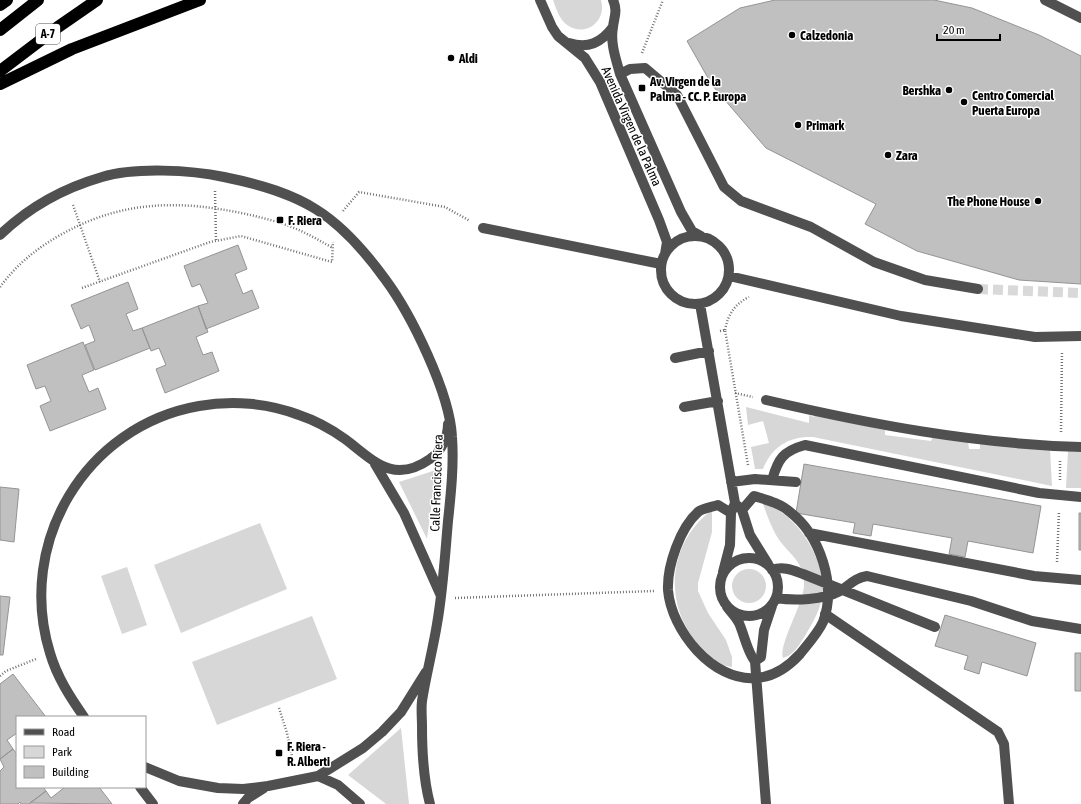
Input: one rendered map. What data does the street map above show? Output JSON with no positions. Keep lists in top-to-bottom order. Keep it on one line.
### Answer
{"streets":{"highway":["A-7"],"street":["Avenida Virgen de la Palma","Calle Francisco Riera"]},"places":{"other":["Calzedonia","Aldi","Bershka","Centro Comercial Puerta Europa","Primark","Zara","The Phone House"],"transit":["Av. Virgen de la Palma - CC. P. Europa","F. Riera","F. Riera - R. Alberti"]},"legend":["Road","Park","Building"],"scale_bar":"20 m"}
